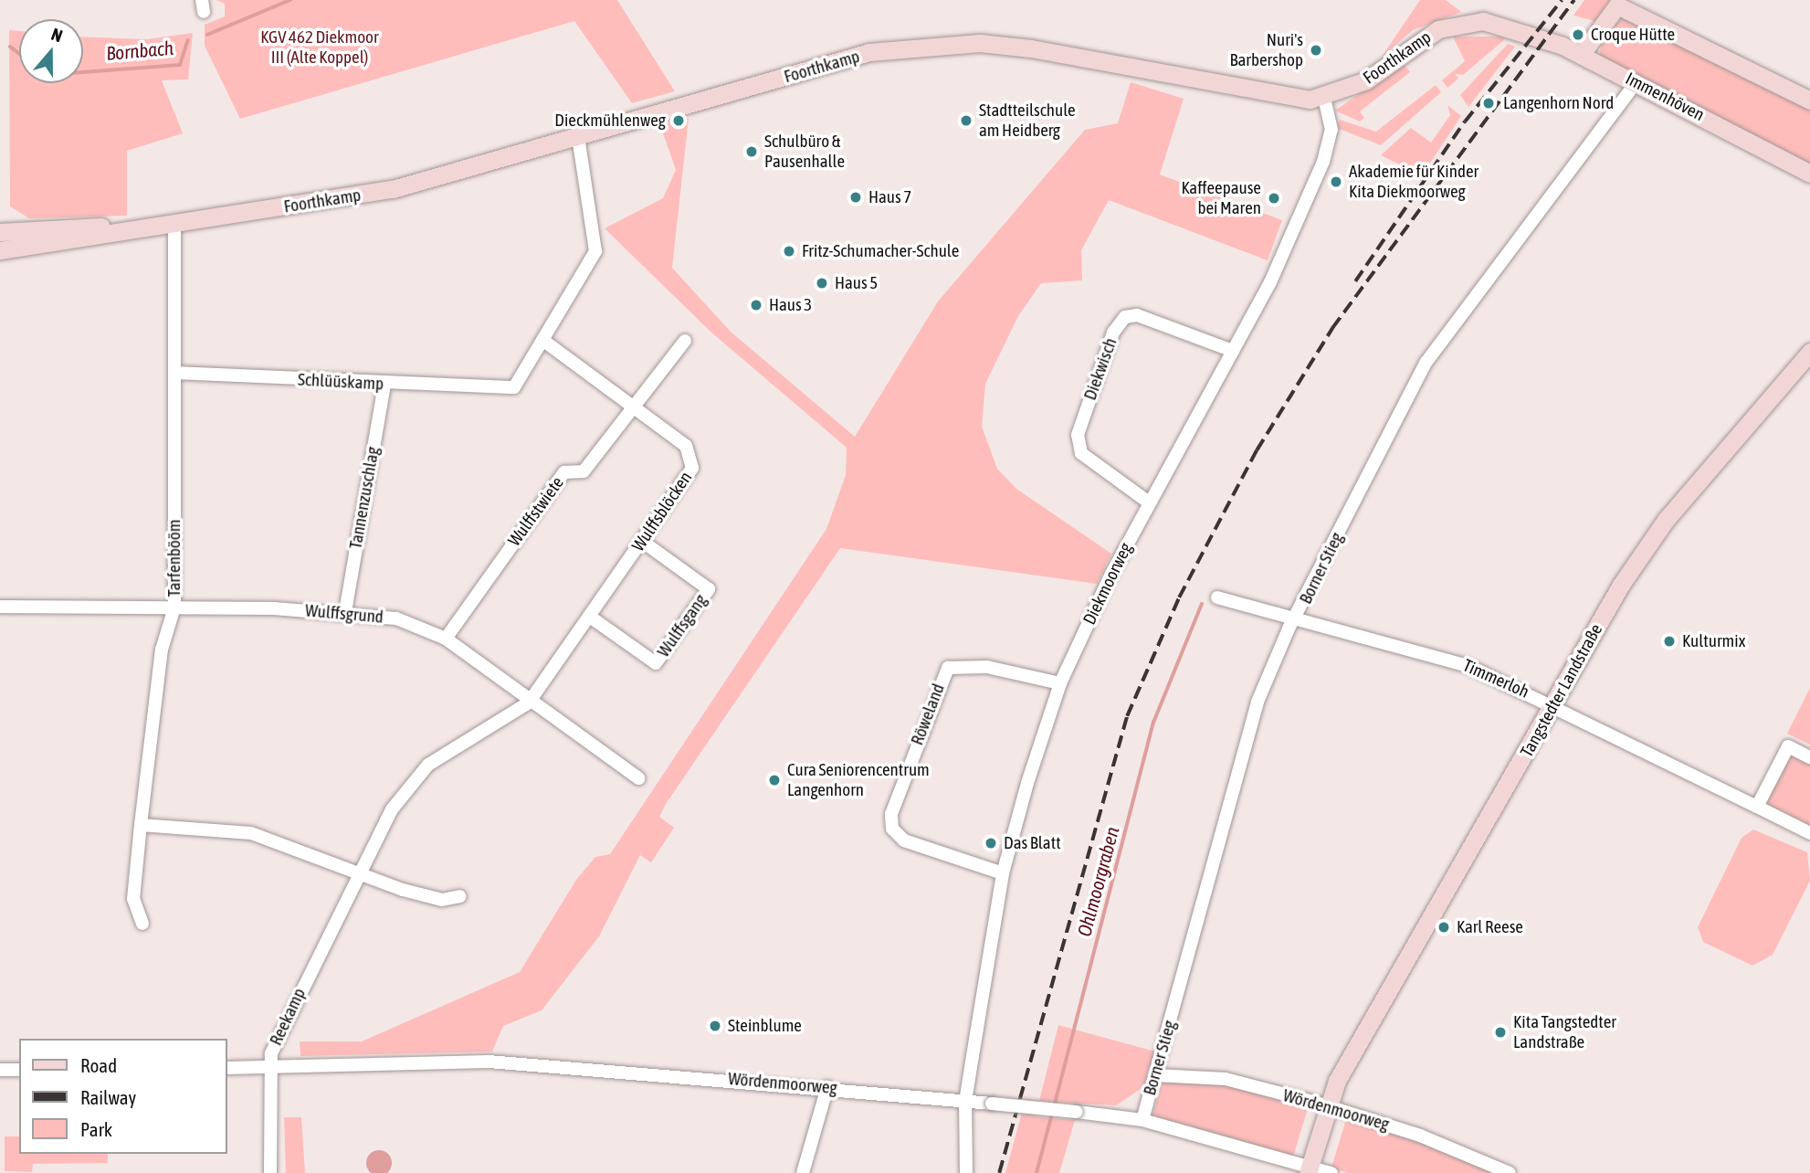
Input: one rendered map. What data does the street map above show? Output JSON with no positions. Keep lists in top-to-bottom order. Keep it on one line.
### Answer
{"streets":{"street":["Foorthkamp","Immenhöven","Diekwisch","Schlüüskamp","Tannenzuschlag","Wulffstwiete","Wulffsblöcken","Tarfenbööm","Borner Stieg","Diekmoorweg","Wulffsgrund","Wulffsgang","Timmerloh","Tangstedter Landstraße","Röweland","Reekamp","Wördenmoorweg"]},"crossings":[["Foorthkamp","Immenhöven"],["Foorthkamp","Tarfenbööm"],["Foorthkamp","Diekmoorweg"],["Immenhöven","Borner Stieg"],["Diekwisch","Diekmoorweg"],["Schlüüskamp","Tannenzuschlag"],["Schlüüskamp","Wulffsblöcken"],["Schlüüskamp","Tarfenbööm"],["Tannenzuschlag","Wulffsgrund"],["Wulffstwiete","Wulffsblöcken"],["Wulffstwiete","Wulffsgrund"],["Wulffsblöcken","Wulffsgrund"],["Wulffsblöcken","Wulffsgang"],["Wulffsblöcken","Reekamp"],["Tarfenbööm","Wulffsgrund"],["Borner Stieg","Timmerloh"],["Borner Stieg","Wördenmoorweg"],["Diekmoorweg","Röweland"],["Diekmoorweg","Wördenmoorweg"],["Wulffsgrund","Reekamp"],["Timmerloh","Tangstedter Landstraße"],["Tangstedter Landstraße","Wördenmoorweg"],["Reekamp","Wördenmoorweg"]],"water":["Bornbach","Ohlmoorgraben"],"parks":["KGV 462 Diekmoor III (Alte Koppel)"],"places":["Croque Hütte","Nuri's Barbershop","Langenhorn Nord","Dieckmühlenweg","Stadtteilschule am Heidberg","Schulbüro & Pausenhalle","Akademie für Kinder Kita Diekmoorweg","Haus 7","Kaffeepause bei Maren","Fritz-Schumacher-Schule","Haus 5","Haus 3","Kulturmix","Cura Seniorencentrum Langenhorn","Das Blatt","Karl Reese","Steinblume","Kita Tangstedter Landstraße"],"legend":["Road","Railway","Park"],"north":"top"}
